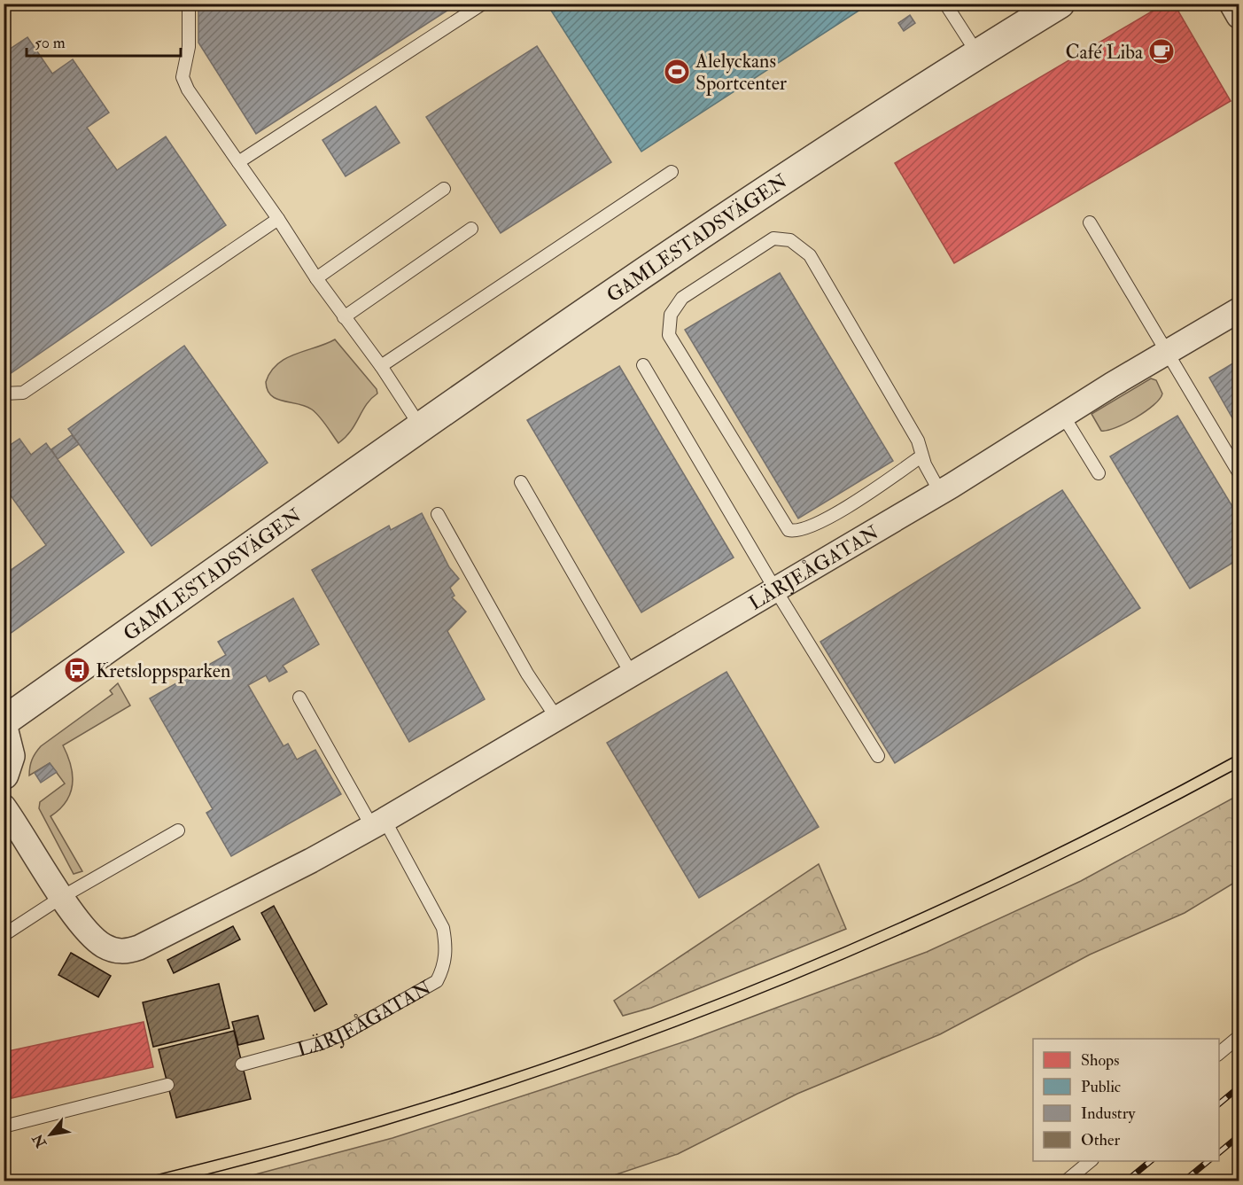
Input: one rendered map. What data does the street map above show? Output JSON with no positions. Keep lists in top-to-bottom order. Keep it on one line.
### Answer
{"streets":{"street":["GAMLESTADSVÄGEN","LÄRJEÅGATAN"]},"places":{"cafe":["Café Liba"],"sports":["Alelyckans Sportcenter"],"bus stop":["Kretsloppsparken"]},"legend":["Shops","Public","Industry","Other"],"scale_bar":"50 m","north":"bottom left"}
